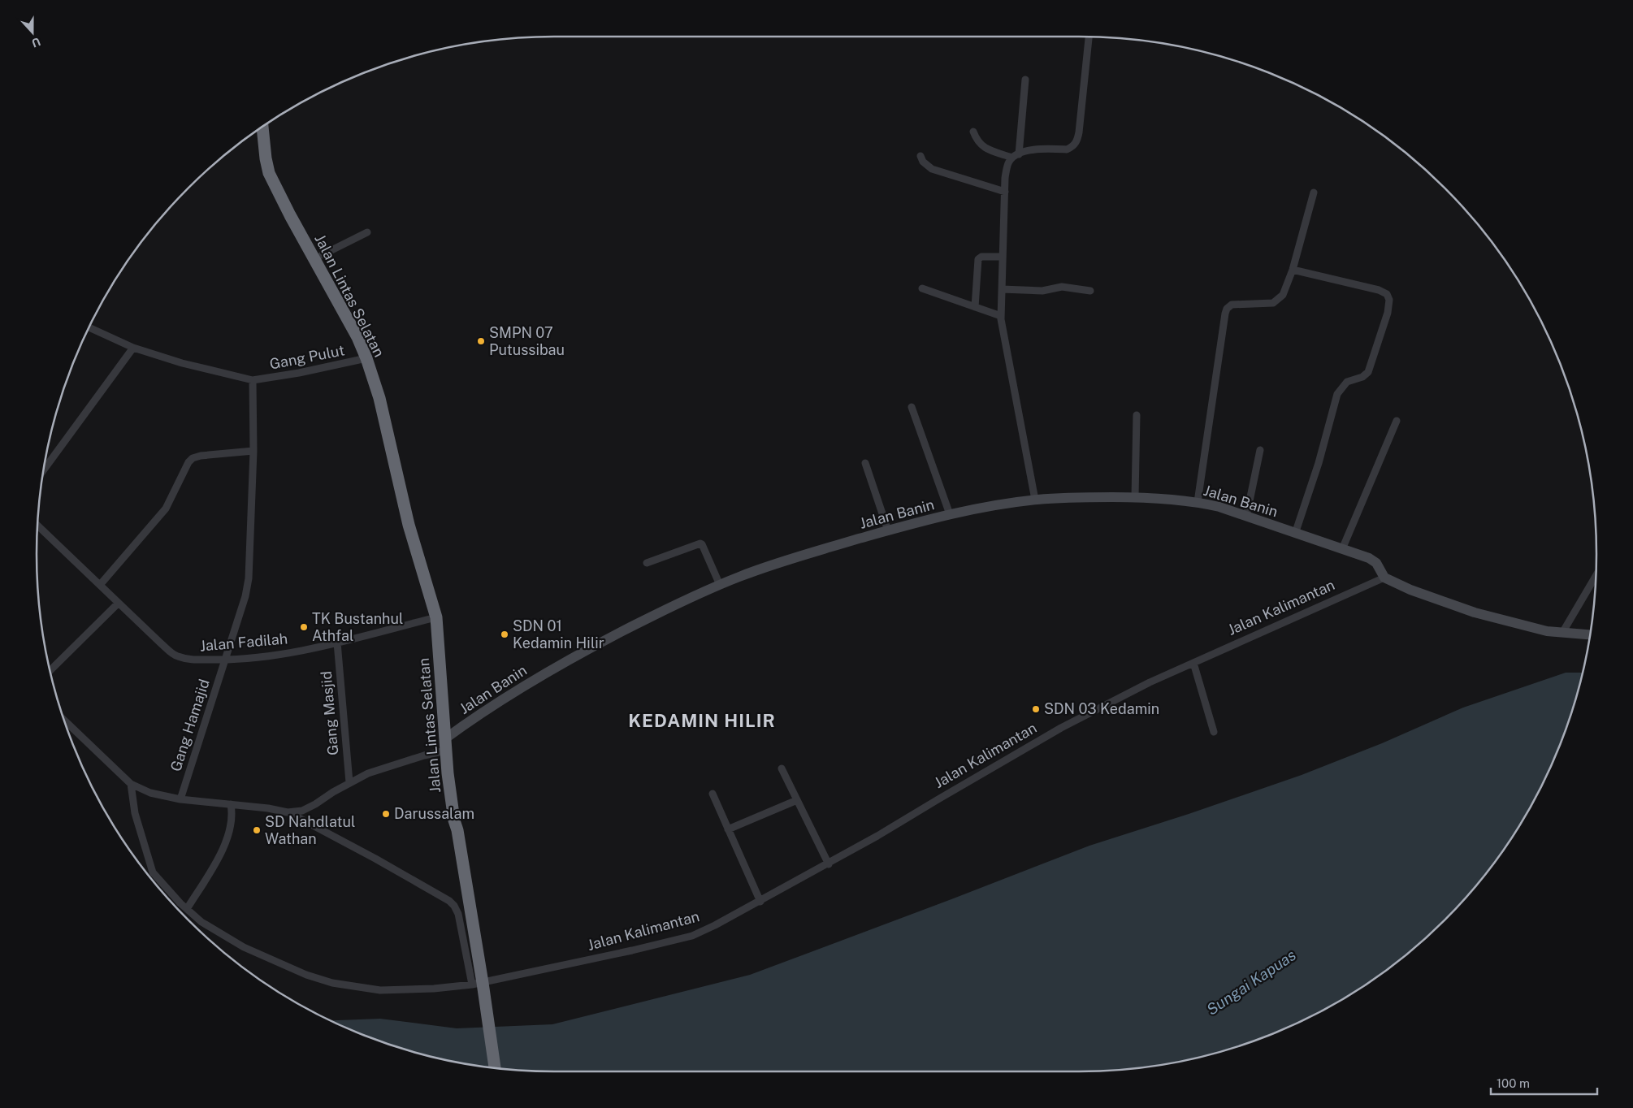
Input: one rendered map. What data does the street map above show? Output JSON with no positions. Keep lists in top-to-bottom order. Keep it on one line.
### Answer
{"streets":{"highway":["Jalan Lintas Selatan"],"street":["Gang Pulut","Jalan Banin","Jalan Kalimantan","Jalan Fadilah","Gang Masjid","Gang Hamajid"]},"crossings":[["Jalan Lintas Selatan","Gang Pulut"],["Jalan Lintas Selatan","Jalan Banin"],["Jalan Lintas Selatan","Jalan Kalimantan"],["Jalan Lintas Selatan","Jalan Fadilah"],["Gang Pulut","Gang Hamajid"],["Jalan Banin","Jalan Kalimantan"],["Jalan Banin","Gang Masjid"],["Jalan Banin","Gang Hamajid"],["Jalan Fadilah","Gang Masjid"],["Jalan Fadilah","Gang Hamajid"]],"districts":["KEDAMIN HILIR"],"water":["Sungai Kapuas"],"places":["SMPN 07 Putussibau","TK Bustanhul Athfal","SDN 01 Kedamin Hilir","SDN 03 Kedamin","Darussalam","SD Nahdlatul Wathan"],"scale_bar":"100 m","north":"bottom"}
